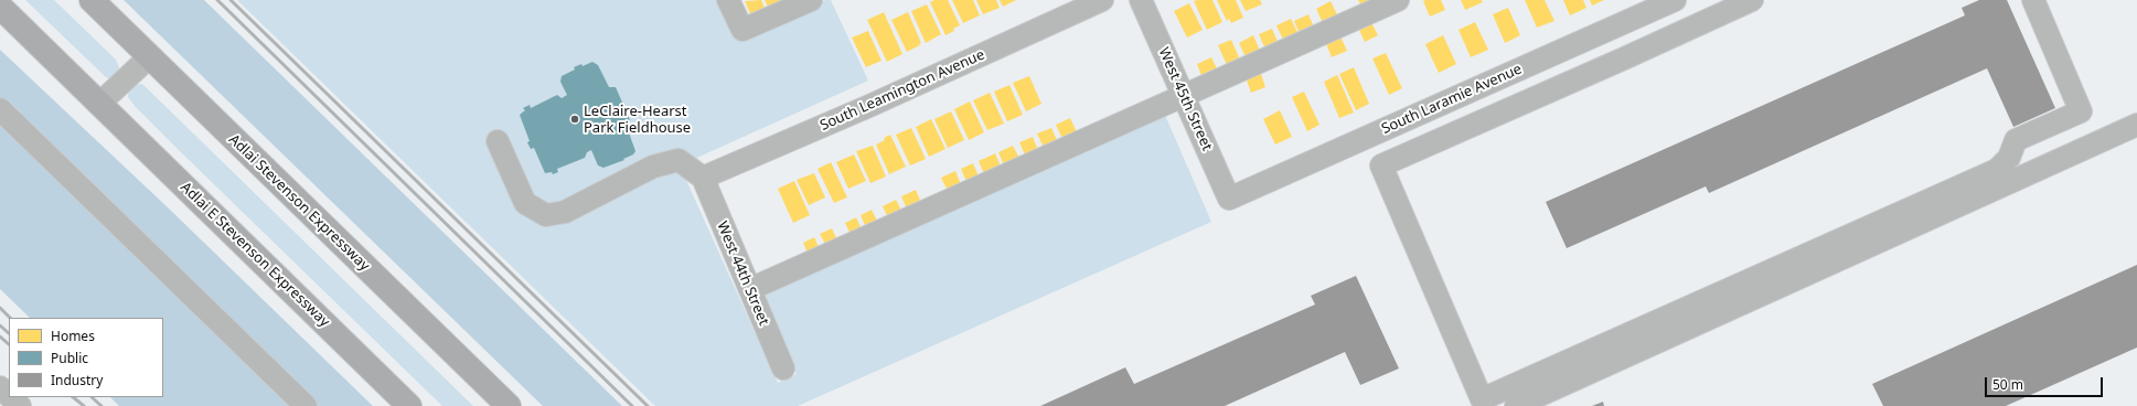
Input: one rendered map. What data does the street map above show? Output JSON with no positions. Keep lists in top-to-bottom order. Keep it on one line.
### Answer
{"streets":{"highway":["Adlai Stevenson Expressway","Adlai E Stevenson Expressway"],"street":["South Leamington Avenue","West 45th Street","South Laramie Avenue","West 44th Street"]},"crossings":[["South Leamington Avenue","West 44th Street"],["West 45th Street","South Laramie Avenue"]],"places":["LeClaire-Hearst Park Fieldhouse"],"legend":["Homes","Public","Industry"],"scale_bar":"50 m"}
